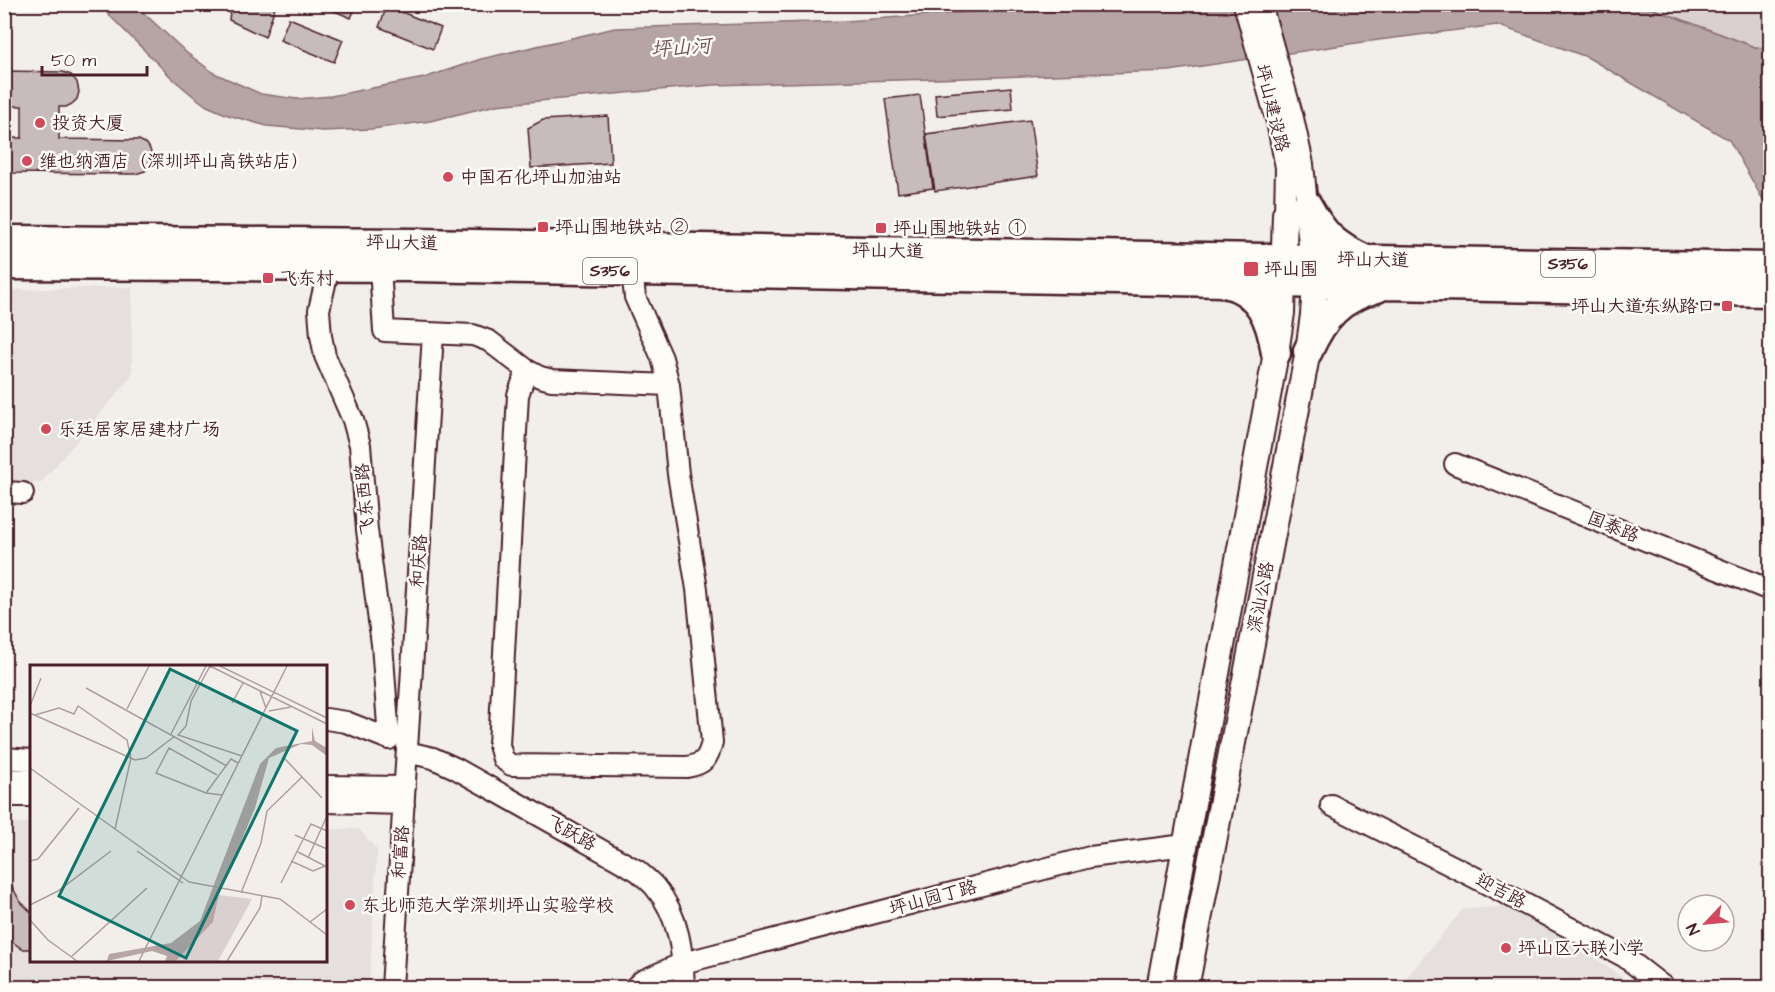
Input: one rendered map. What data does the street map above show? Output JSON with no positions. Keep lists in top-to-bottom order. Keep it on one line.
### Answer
{"streets":{"highway":["坪山大道","S356"],"main road":["深汕公路"],"street":["坪山建设路","飞东西路","国泰路","和庆路","飞跃路","和富路","迎吉路","坪山园丁路"]},"crossings":[["坪山建设路","深汕公路"],["坪山大道","飞东西路"],["坪山大道","深汕公路"],["和庆路","飞跃路"],["和庆路","和富路"],["深汕公路","坪山园丁路"],["飞跃路","坪山园丁路"]],"water":["坪山河"],"places":{"other":["投资大厦","维也纳酒店（深圳坪山高铁站店）","中国石化坪山加油站","乐廷居家居建材广场","东北师范大学深圳坪山实验学校","坪山区六联小学"],"transit":["坪山围地铁站 ②","坪山围地铁站 ①","坪山围","飞东村","坪山大道东纵路口"]},"scale_bar":"50 m","north":"bottom left"}
